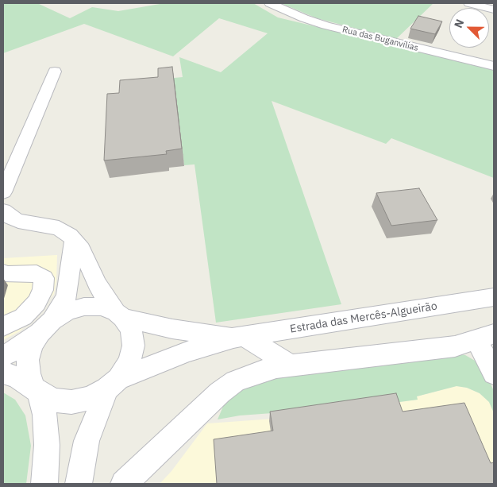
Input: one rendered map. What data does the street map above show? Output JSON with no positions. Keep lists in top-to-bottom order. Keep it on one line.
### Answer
{"streets":{"street":["Rua das Buganvílias","Estrada das Mercês-Algueirão"]},"north":"top left"}
